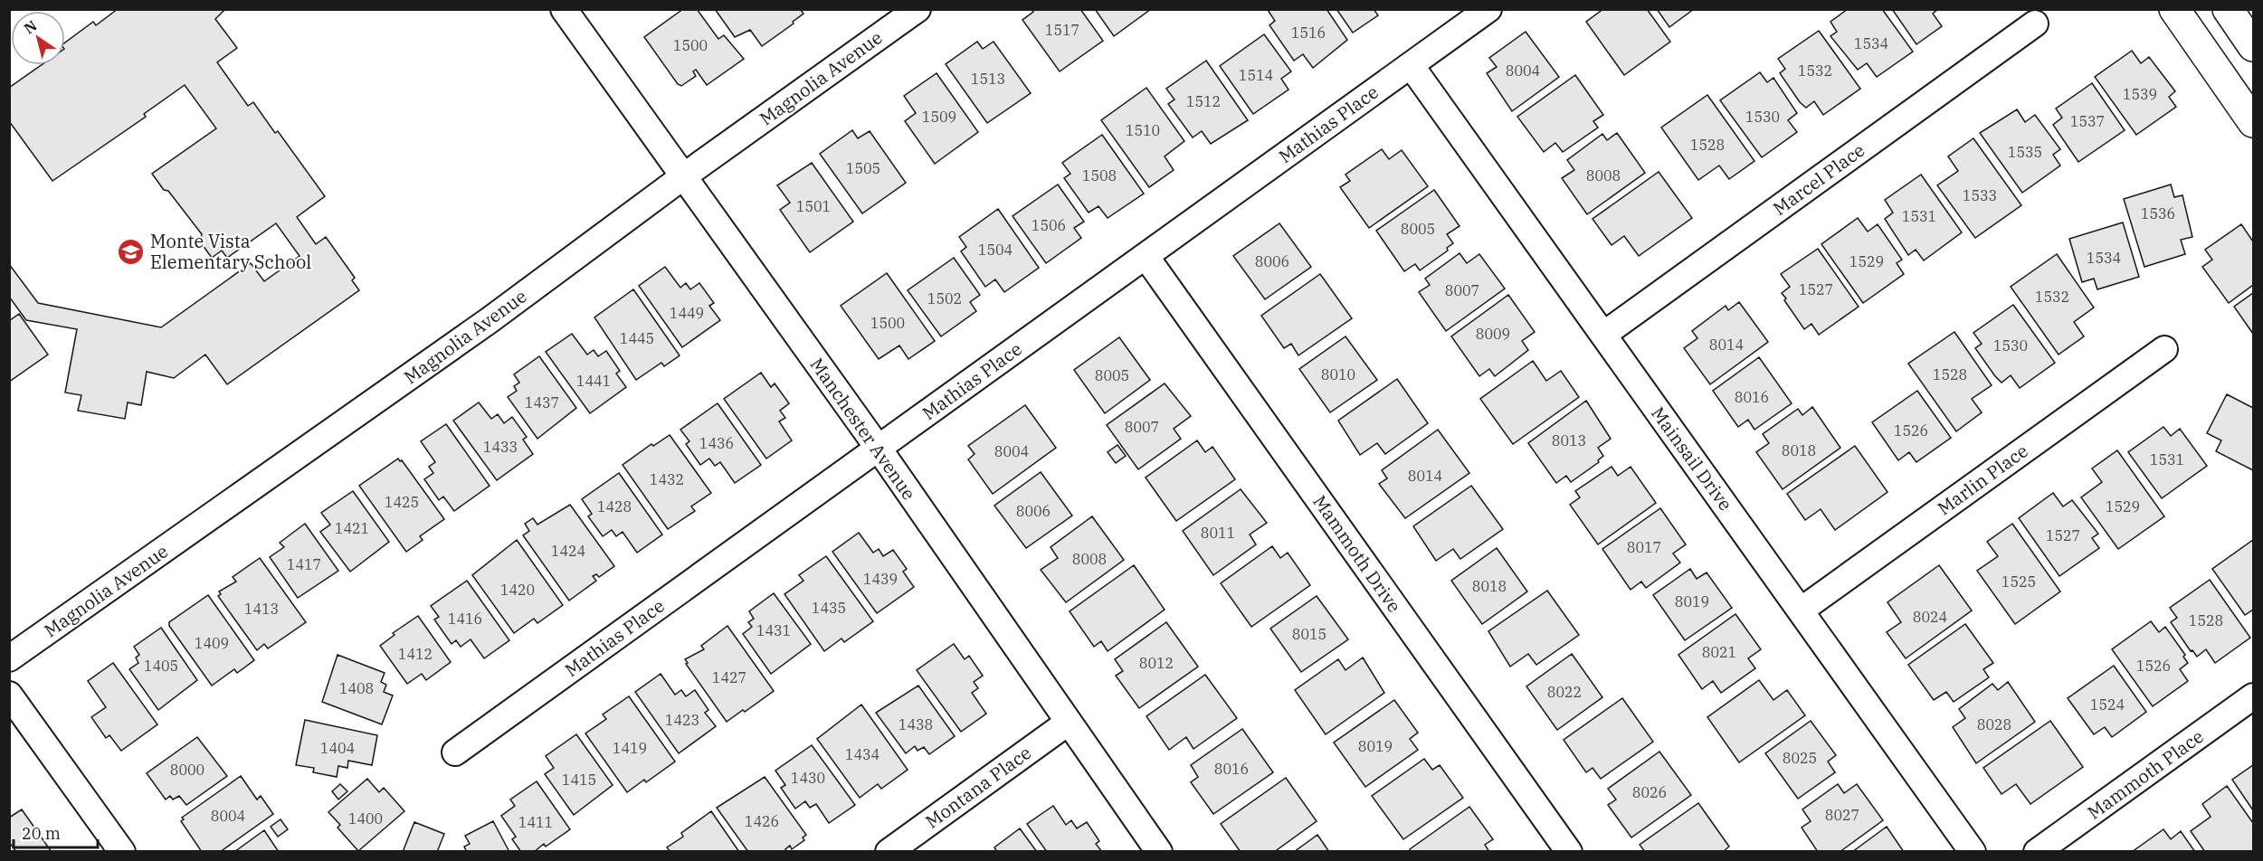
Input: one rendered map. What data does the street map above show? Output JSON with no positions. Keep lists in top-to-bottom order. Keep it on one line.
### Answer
{"streets":{"street":["Magnolia Avenue","Mathias Place","Marcel Place","Manchester Avenue","Mainsail Drive","Marlin Place","Mammoth Drive","Mammoth Place","Montana Place"]},"crossings":[["Magnolia Avenue","Manchester Avenue"],["Mathias Place","Manchester Avenue"],["Mathias Place","Mainsail Drive"],["Mathias Place","Mammoth Drive"],["Marcel Place","Mainsail Drive"],["Manchester Avenue","Montana Place"],["Mainsail Drive","Marlin Place"]],"places":{"school or university":["Monte Vista Elementary School"]},"house_numbers":["1517","1516","1534","1500","8004","1532","1514","1513","1539","1512","1509","1530","1537","1510","1528","1535","1505","1508","8008","1533","1501","1536","1531","1506","8005","1504","1534","8006","1529","1527","8007","1532","1502","1449","1500","8009","1445","8014","1530","8010","1528","8005","1441","8016","1437","8007","1526","8013","1436","1433","8018","8004","1531","8014","1432","1425","1428","1529","8006","1421","8011","1527","8017","1424","8008","1417","1439","1525","8018","1420","8019","1435","1413","8024","1416","1528","1431","8015","1409","8021","1412","8012","1405","1526","1427","1408","8022","1524","1423","1438","8028","8019","1404","1419","1434","8025","8016","8000","1430","1415","8026","8027","8004","1400","1426","1411"],"scale_bar":"20 m","north":"top left"}
